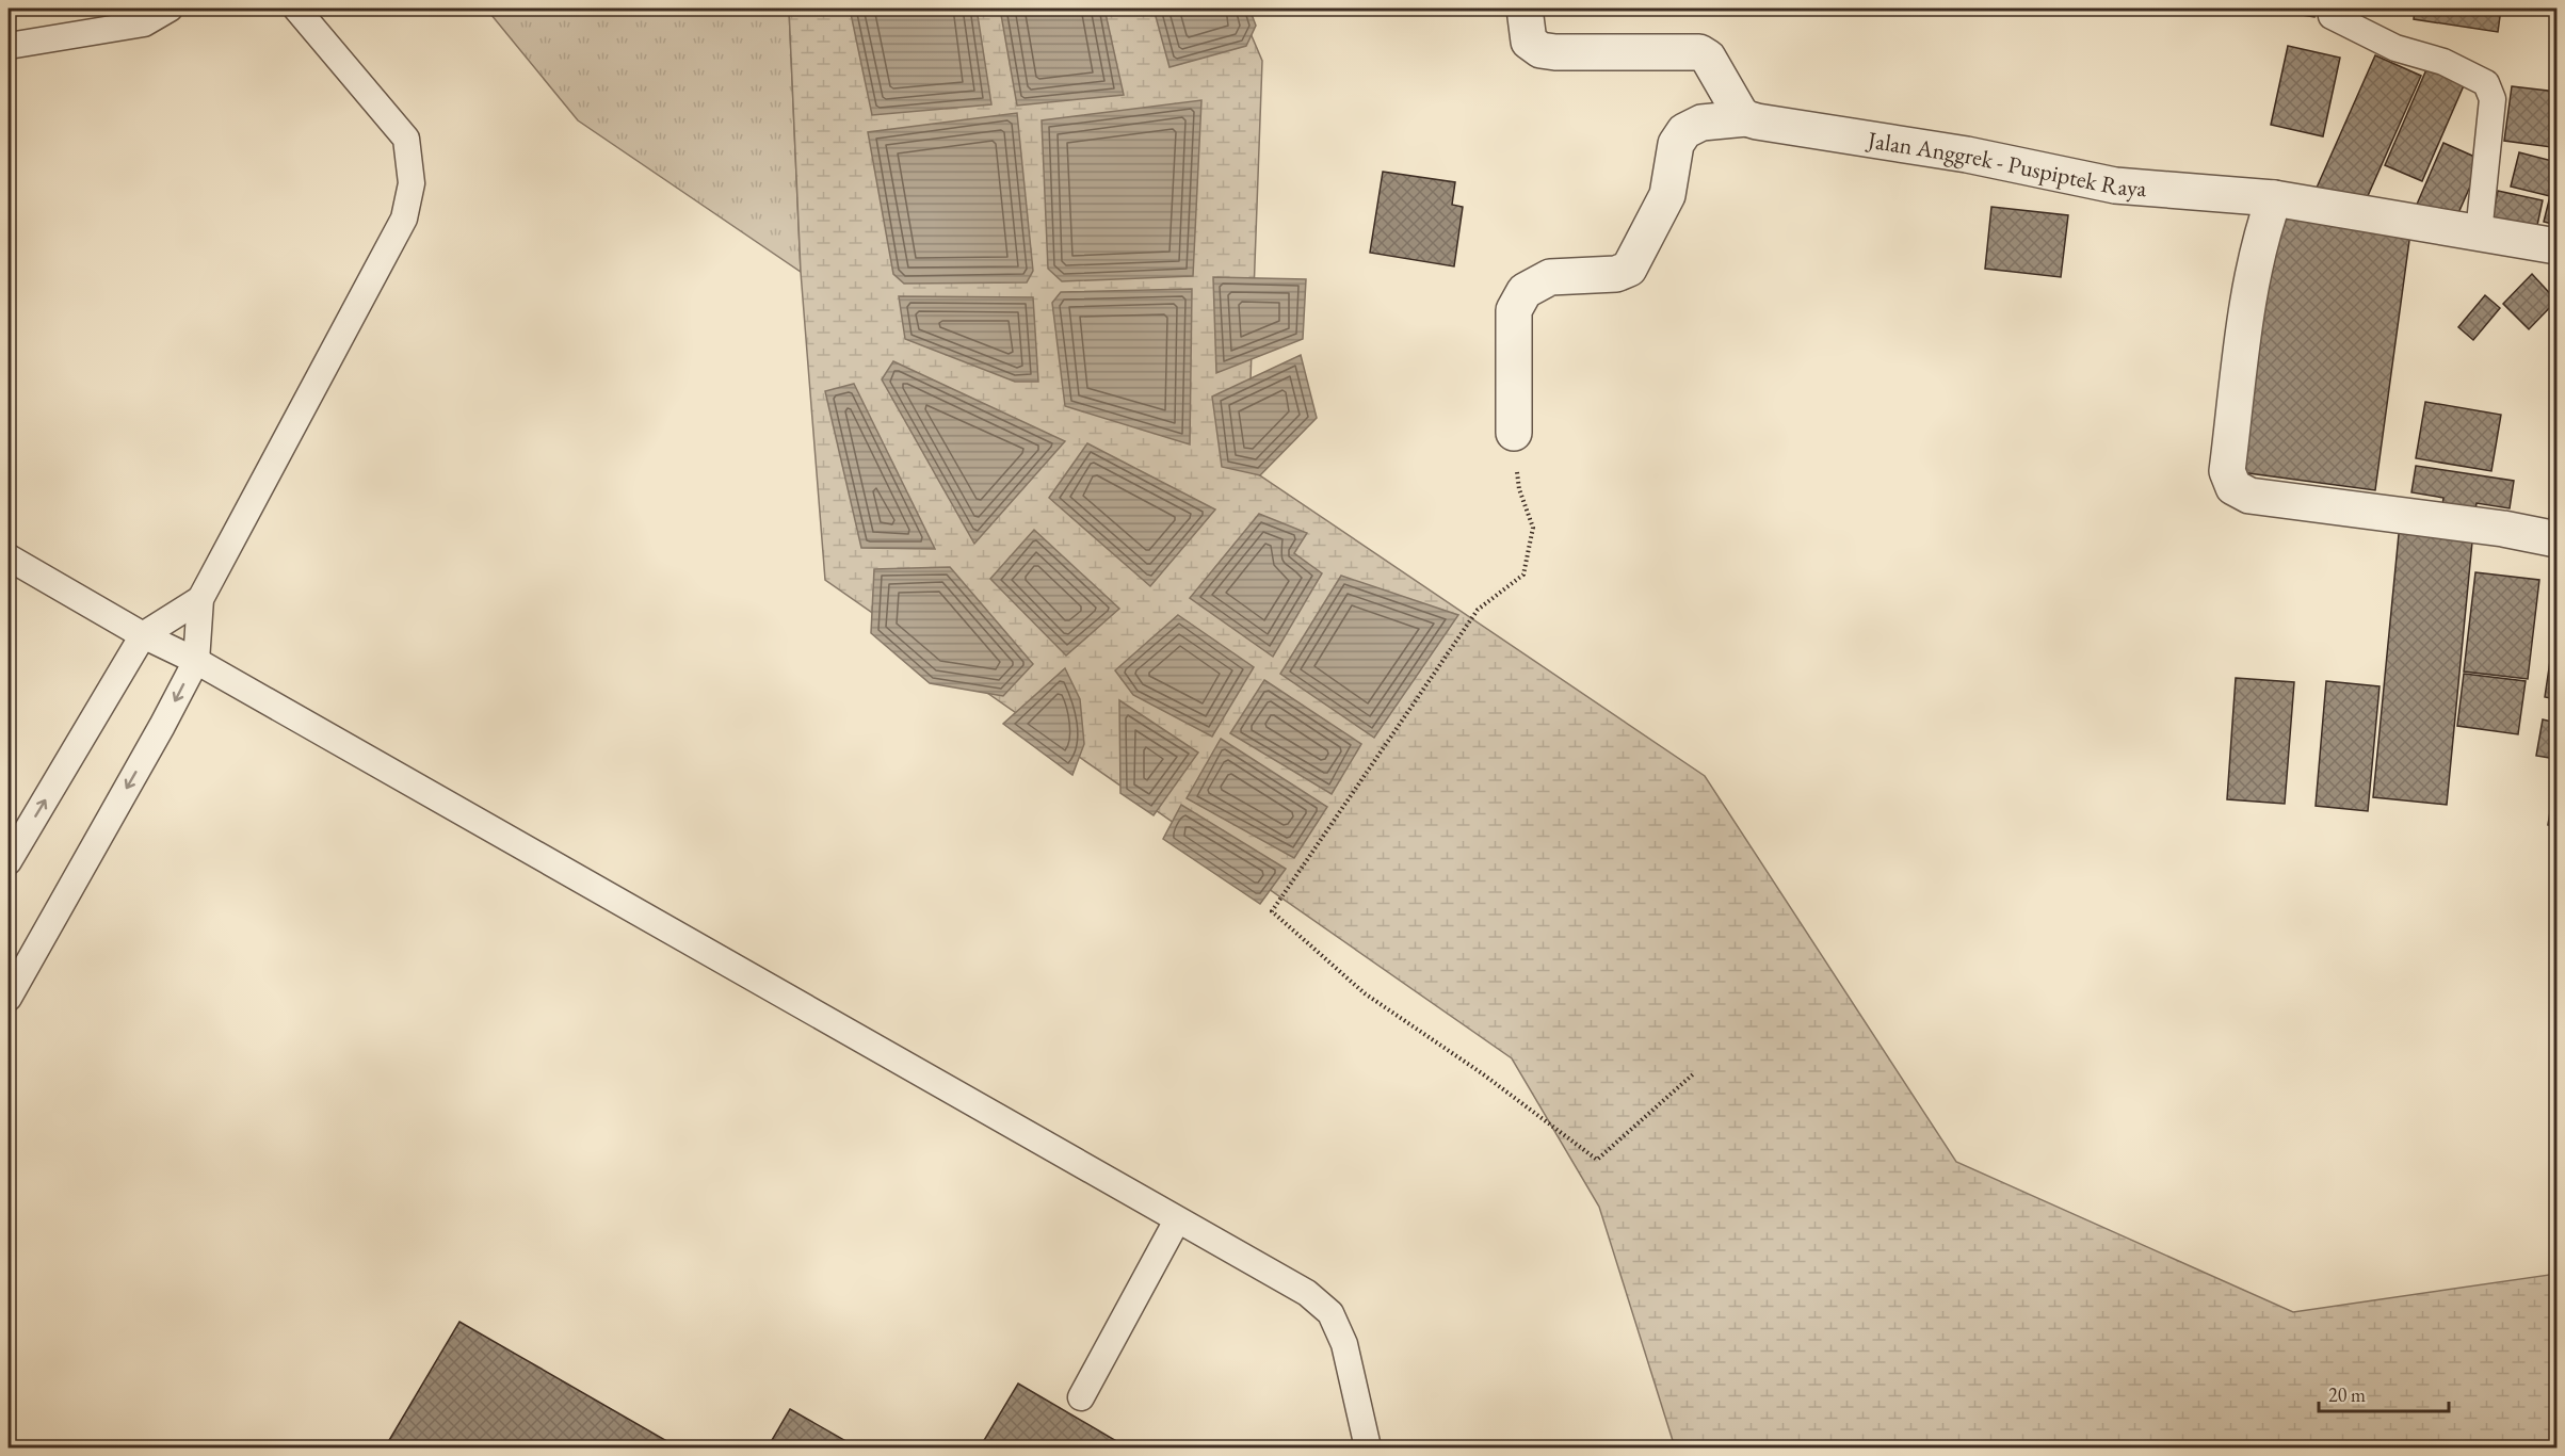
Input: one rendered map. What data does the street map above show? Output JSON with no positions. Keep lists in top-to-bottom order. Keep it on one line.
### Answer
{"streets":{"street":["Jalan Anggrek - Puspiptek Raya"]},"scale_bar":"20 m"}
